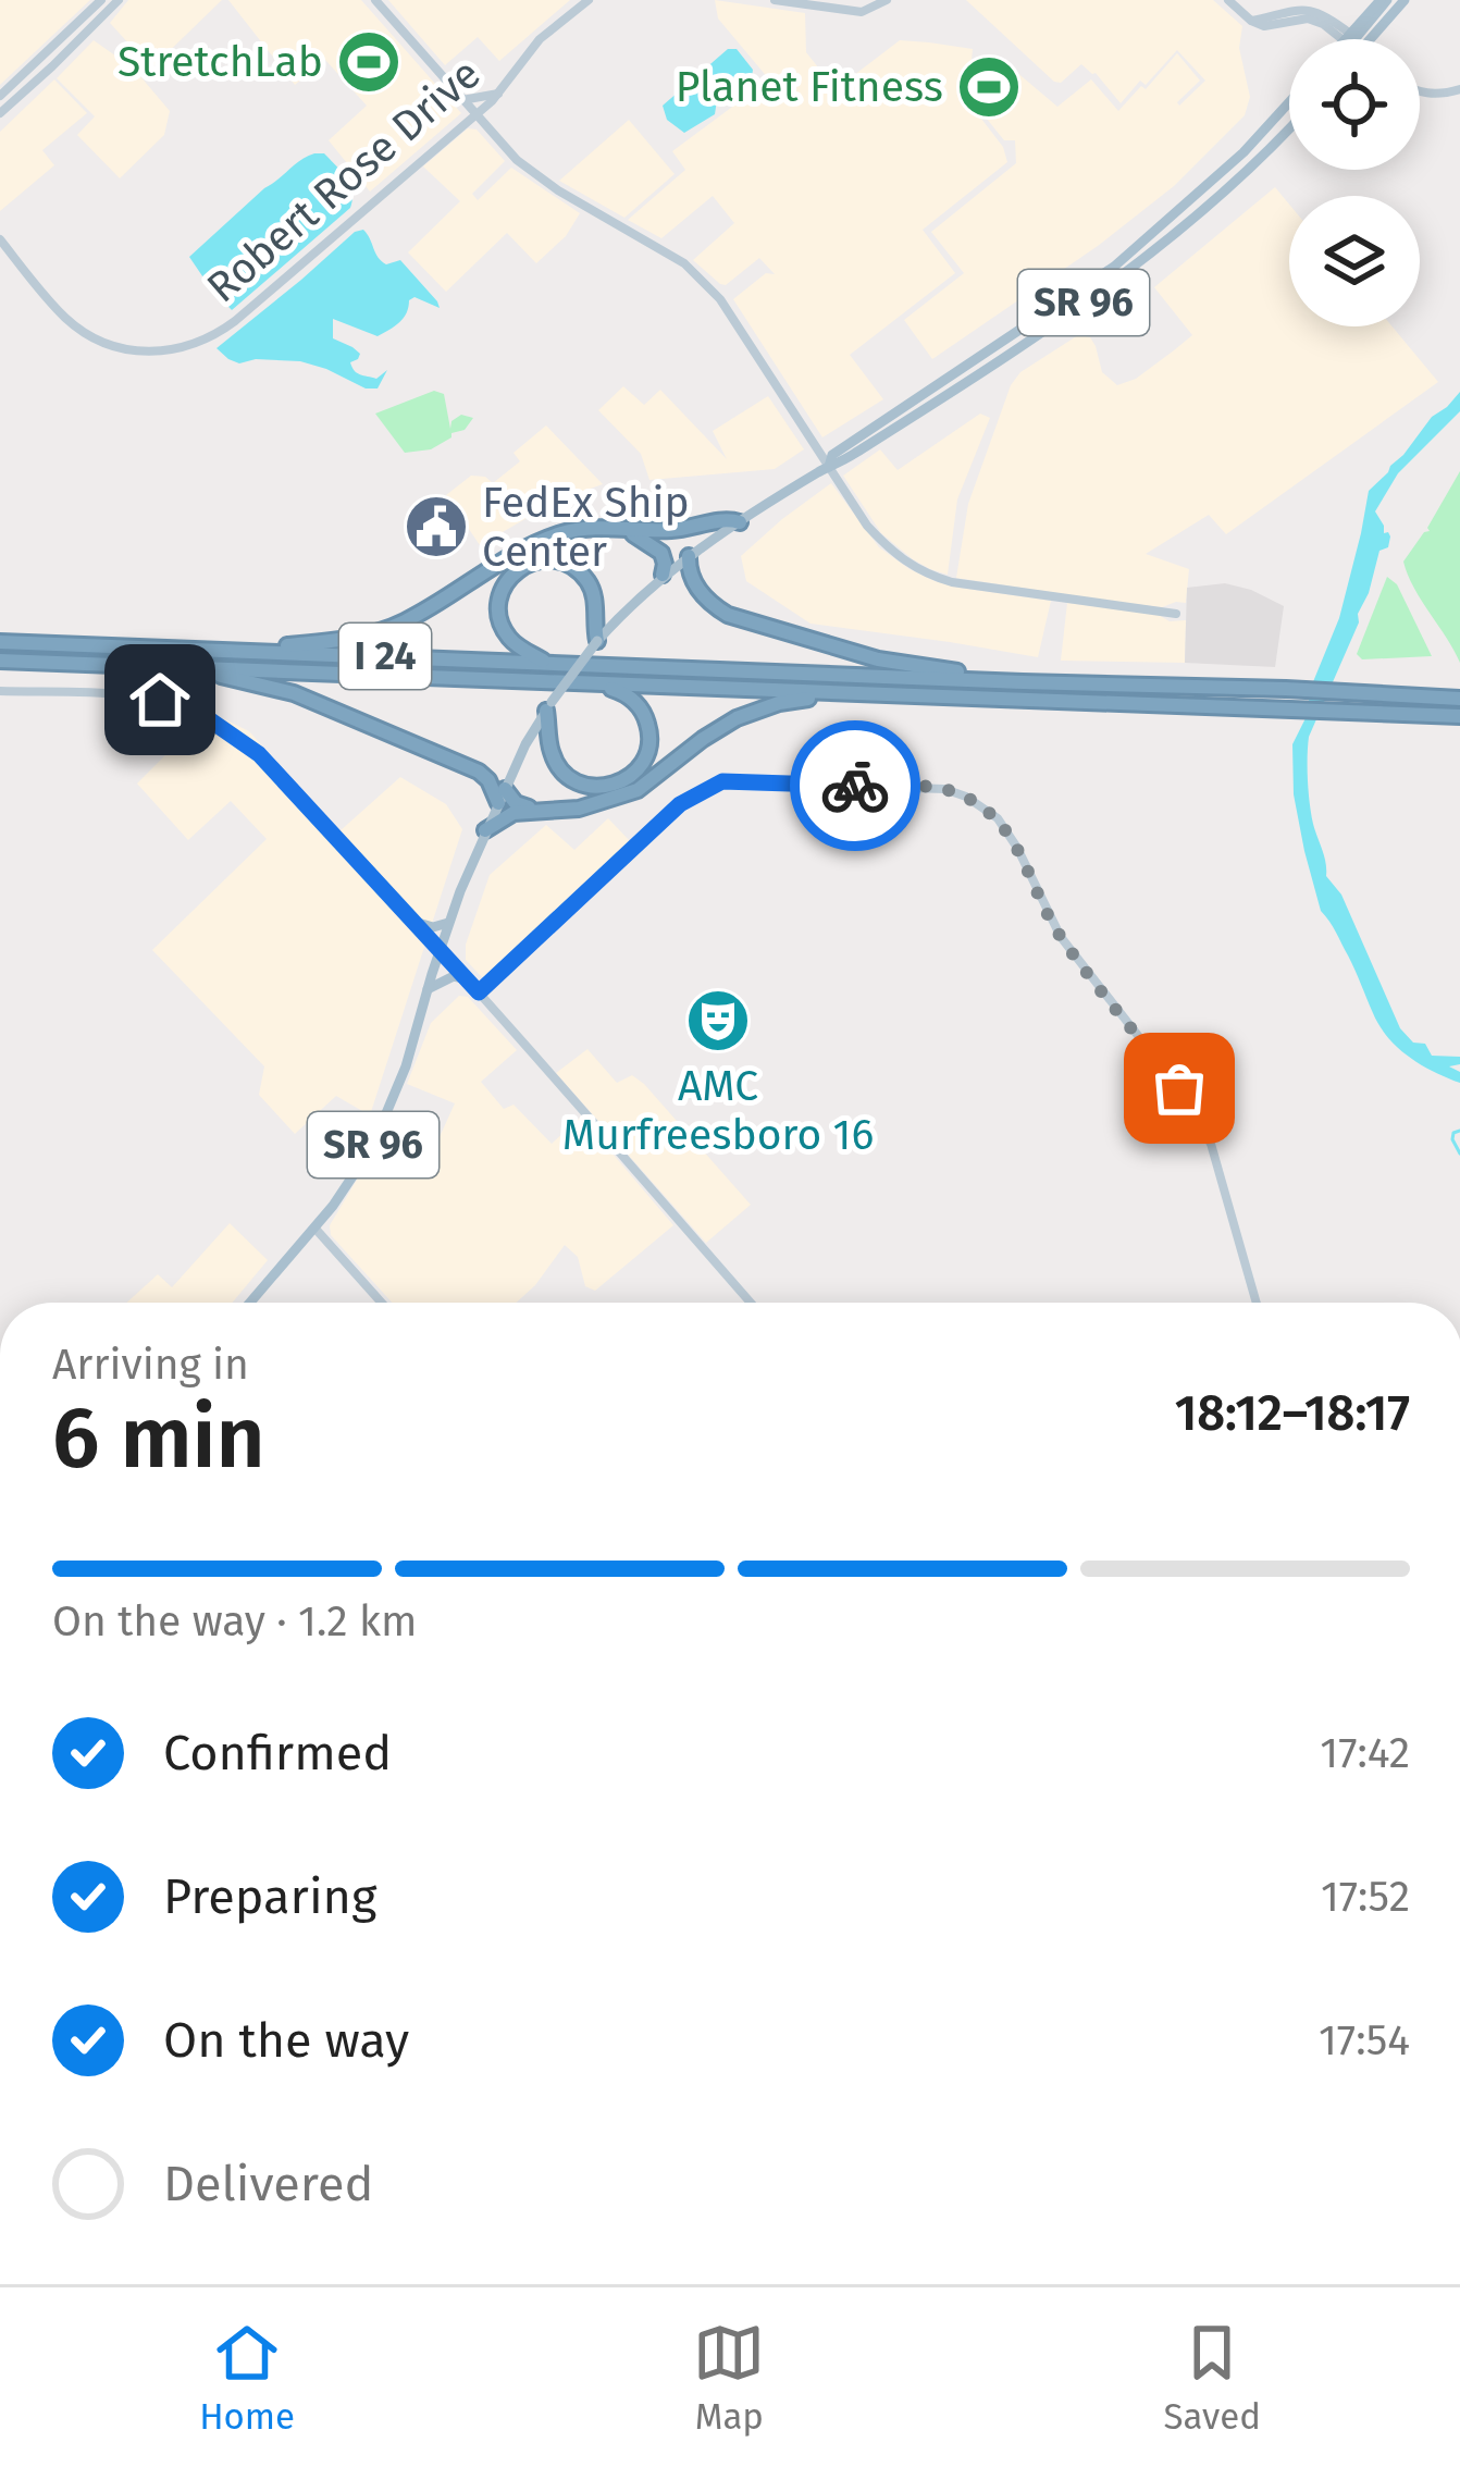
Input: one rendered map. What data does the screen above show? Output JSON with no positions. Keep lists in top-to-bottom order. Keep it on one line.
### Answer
{"streets":{"highway":["I 24"],"main road":["SR 96"],"street":["Robert Rose Drive"]},"places":{"sports":["StretchLab","Planet Fitness"],"public building":["FedEx Ship Center"],"theatre":["AMC Murfreesboro 16"]},"page":{"heading":["6 min","Arriving in","18:12–18:17"],"bar":"On the way · 1.2 km","list":[["Confirmed","17:42"],["Preparing","17:52"],["On the way","17:54"],"Delivered"],"tabs":["Home","Map","Saved"]}}
